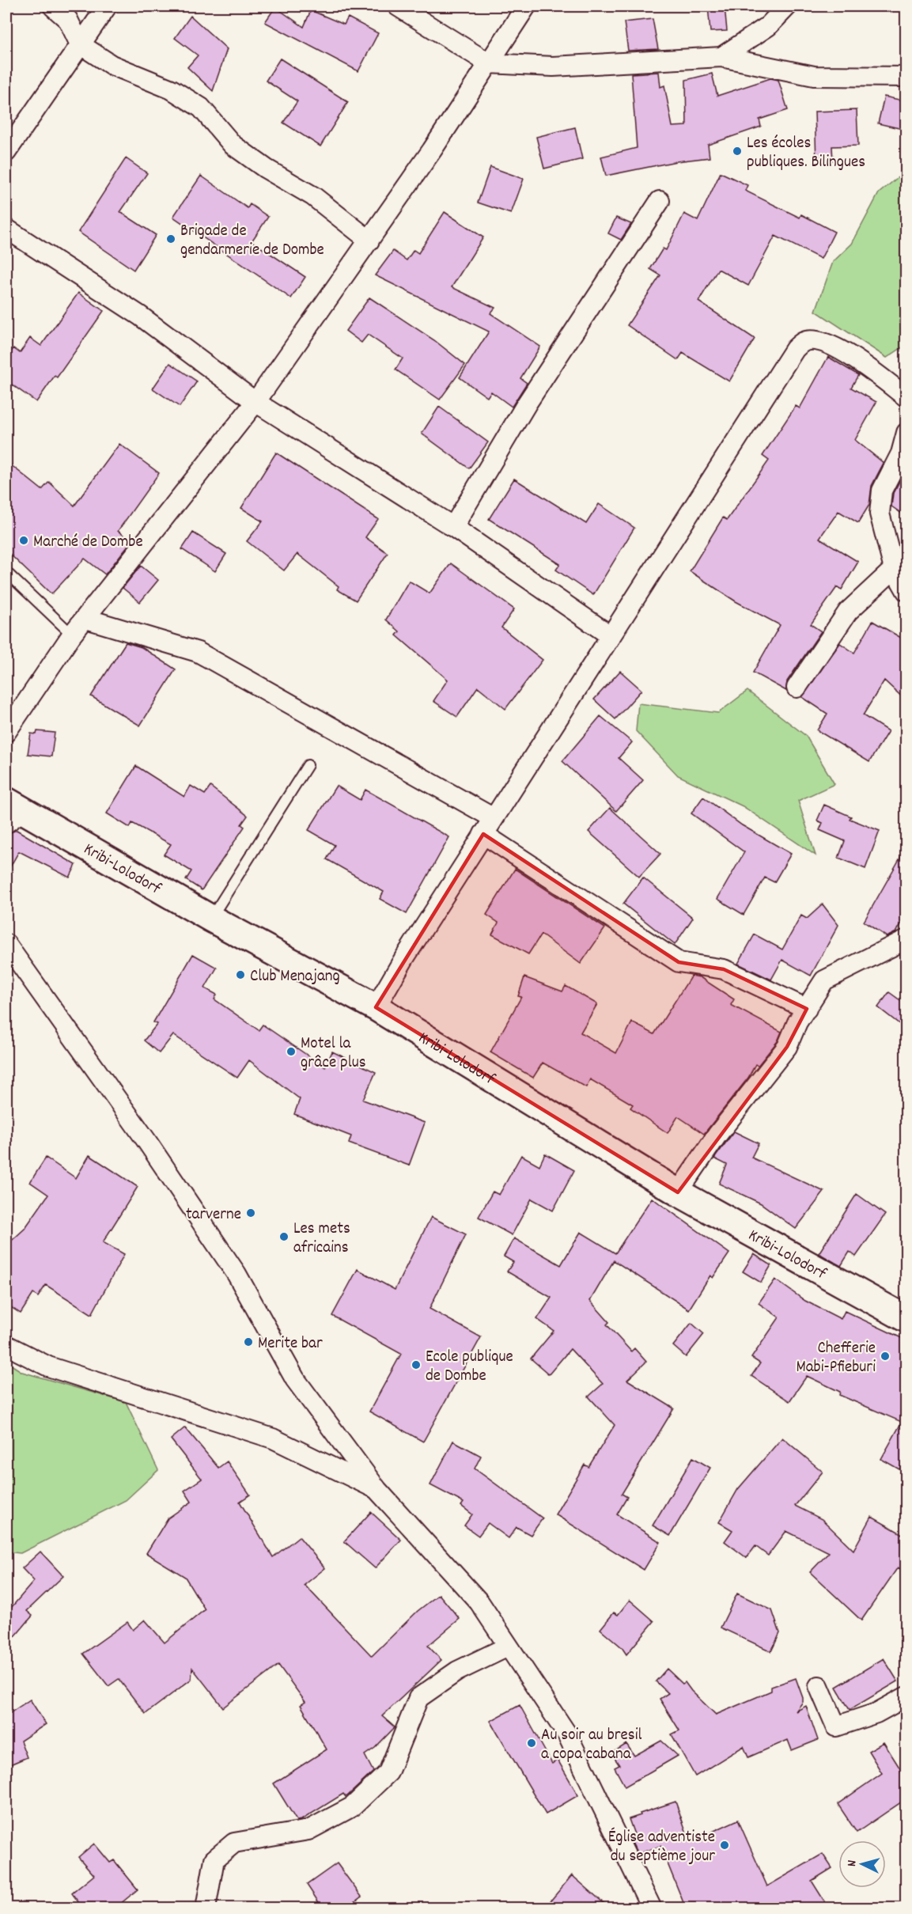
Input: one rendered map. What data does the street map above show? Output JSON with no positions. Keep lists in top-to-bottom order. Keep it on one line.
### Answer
{"streets":{"main road":["Kribi-Lolodorf"]},"places":["Les écoles publiques. Bilingues","Brigade de gendarmerie de Dombe","Marché de Dombe","Club Menajang","Motel la grâce plus","tarverne","Les mets africains","Merite bar","Chefferie Mabi-Pfieburi","Ecole publique de Dombe","Au soir au bresil a copa cabana","Église adventiste du septième jour"],"north":"left"}
